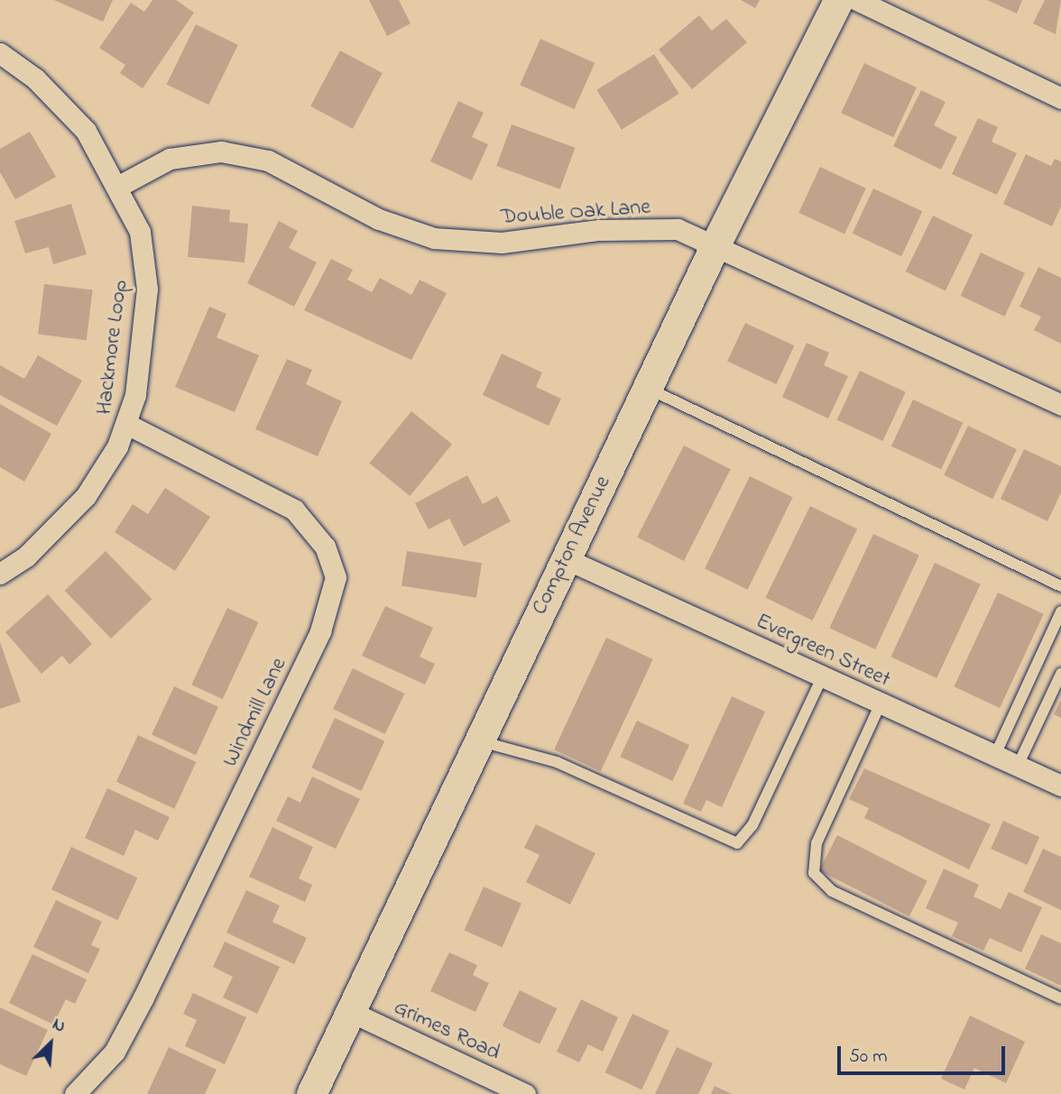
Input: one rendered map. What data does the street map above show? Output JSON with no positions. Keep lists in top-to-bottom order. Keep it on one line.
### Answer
{"streets":{"street":["Double Oak Lane","Hackmore Loop","Compton Avenue","Evergreen Street","Windmill Lane","Grimes Road"]},"crossings":[["Double Oak Lane","Hackmore Loop"],["Double Oak Lane","Compton Avenue"],["Hackmore Loop","Windmill Lane"],["Compton Avenue","Evergreen Street"],["Compton Avenue","Grimes Road"]],"scale_bar":"50 m","north":"top right"}
